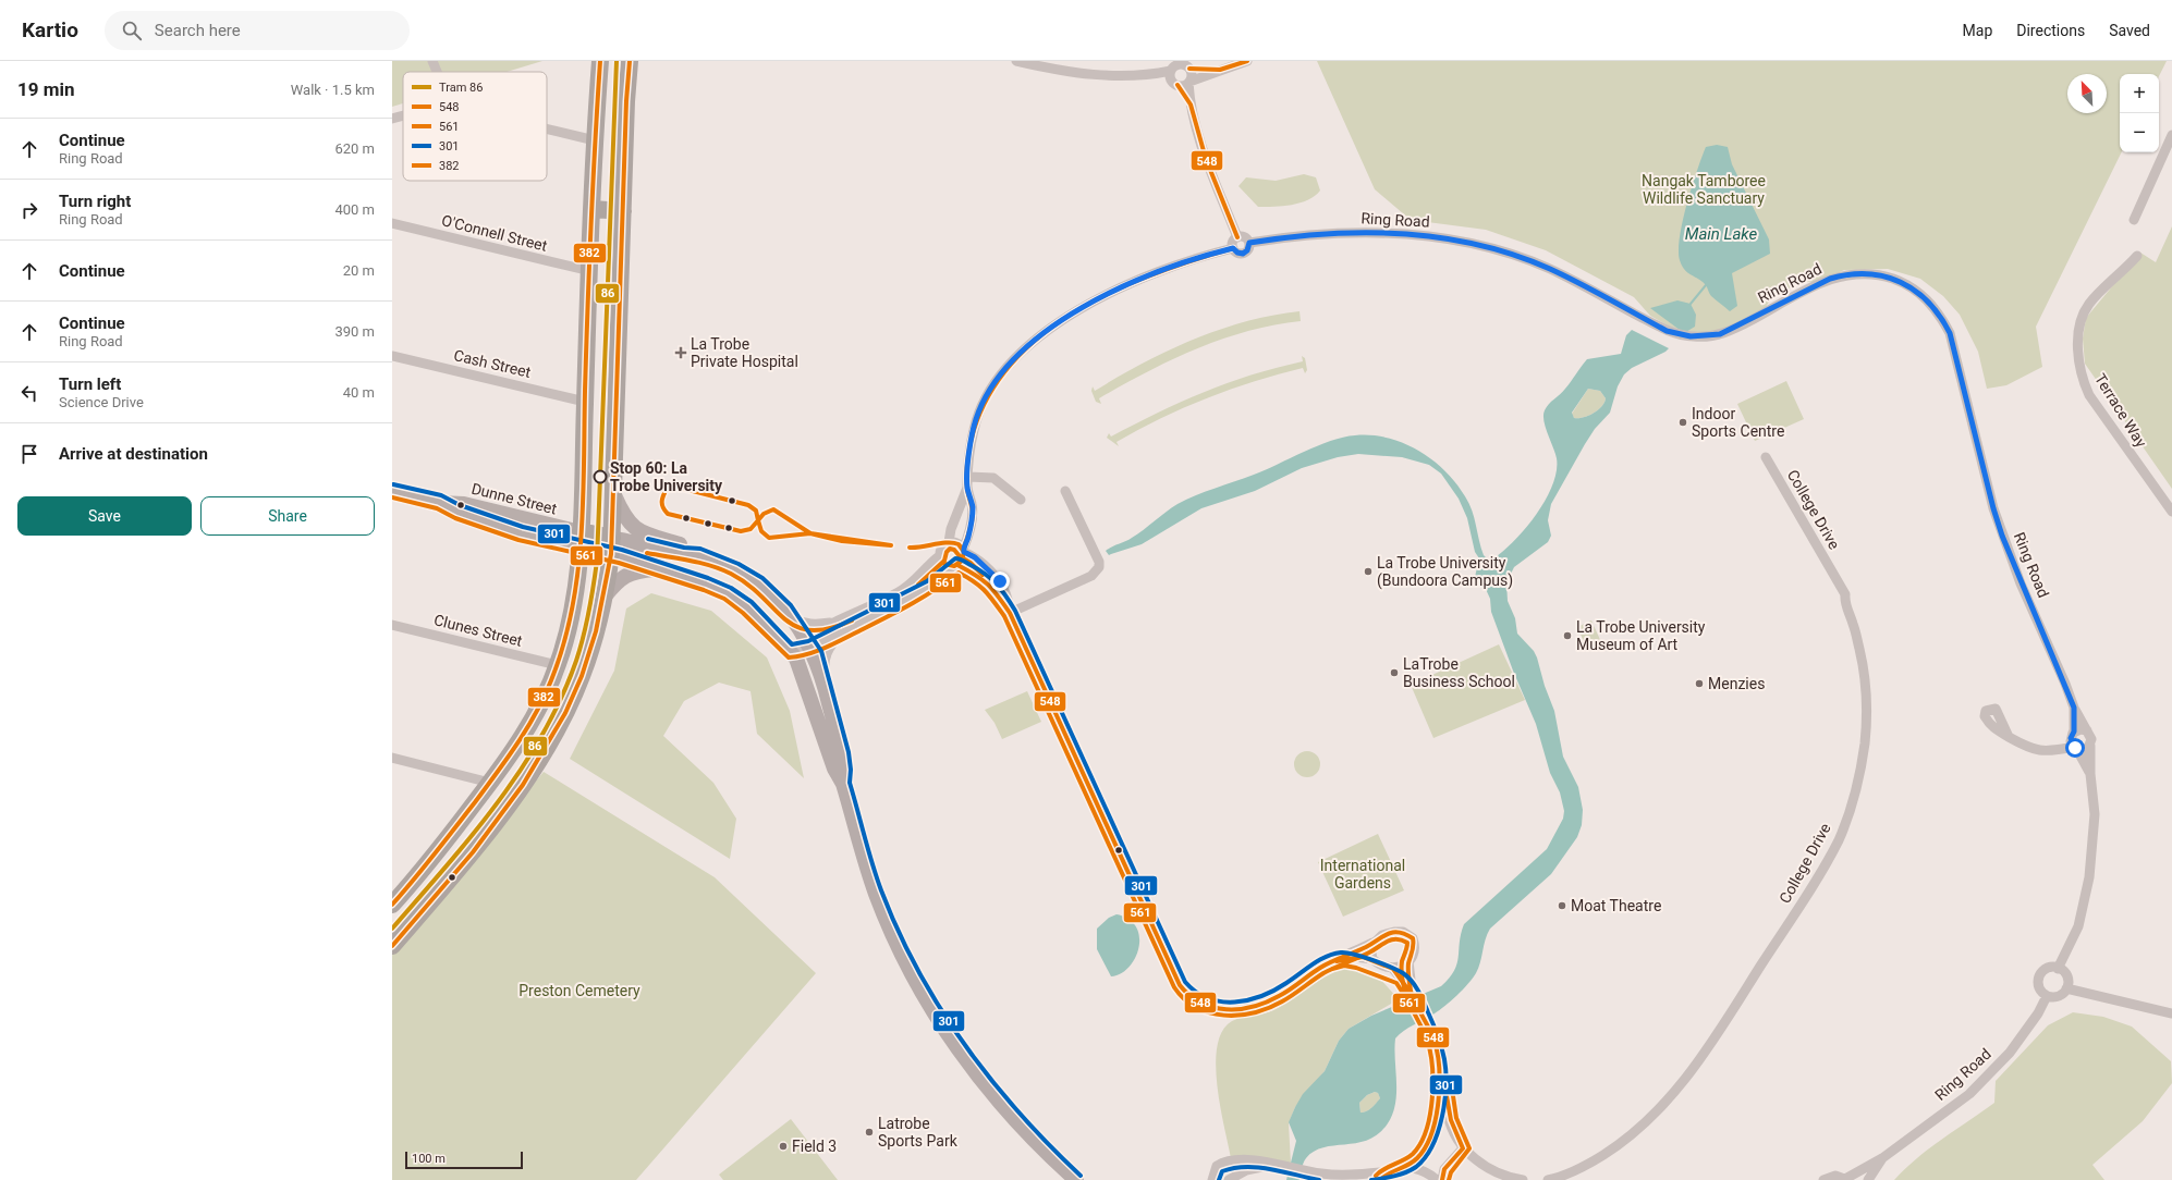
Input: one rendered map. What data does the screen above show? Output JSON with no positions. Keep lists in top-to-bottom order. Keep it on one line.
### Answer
{"streets":{"main road":["Dunne Street"],"street":["Ring Road","O'Connell Street","Cash Street","Terrace Way","College Drive","Clunes Street"]},"water":["Main Lake"],"parks":["Nangak Tamboree Wildlife Sanctuary","International Gardens","Preston Cemetery"],"places":{"health":["La Trobe Private Hospital"],"other":["Indoor Sports Centre","Stop 60: La Trobe University","La Trobe University (Bundoora Campus)","La Trobe University Museum of Art","LaTrobe Business School","Menzies","Moat Theatre","Latrobe Sports Park","Field 3"]},"lines":["tram line 86","transit line 548","transit line 382","transit line 301","transit line 561"],"legend":["Tram 86","548","561","301","382"],"scale_bar":"100 m","north":"top left","page":{"header":"Kartio","search":"Search here","nav":["Map","Directions","Saved"],"heading":["19 min","Walk · 1.5 km"],"map_buttons":["+","−"],"list":[["Continue","Ring Road","620 m"],["Turn right","Ring Road","400 m"],["Continue","20 m"],["Continue","Ring Road","390 m"],["Turn left","Science Drive","40 m"],"Arrive at destination"],"buttons":["Save","Share"],"scale":"100 m"}}
